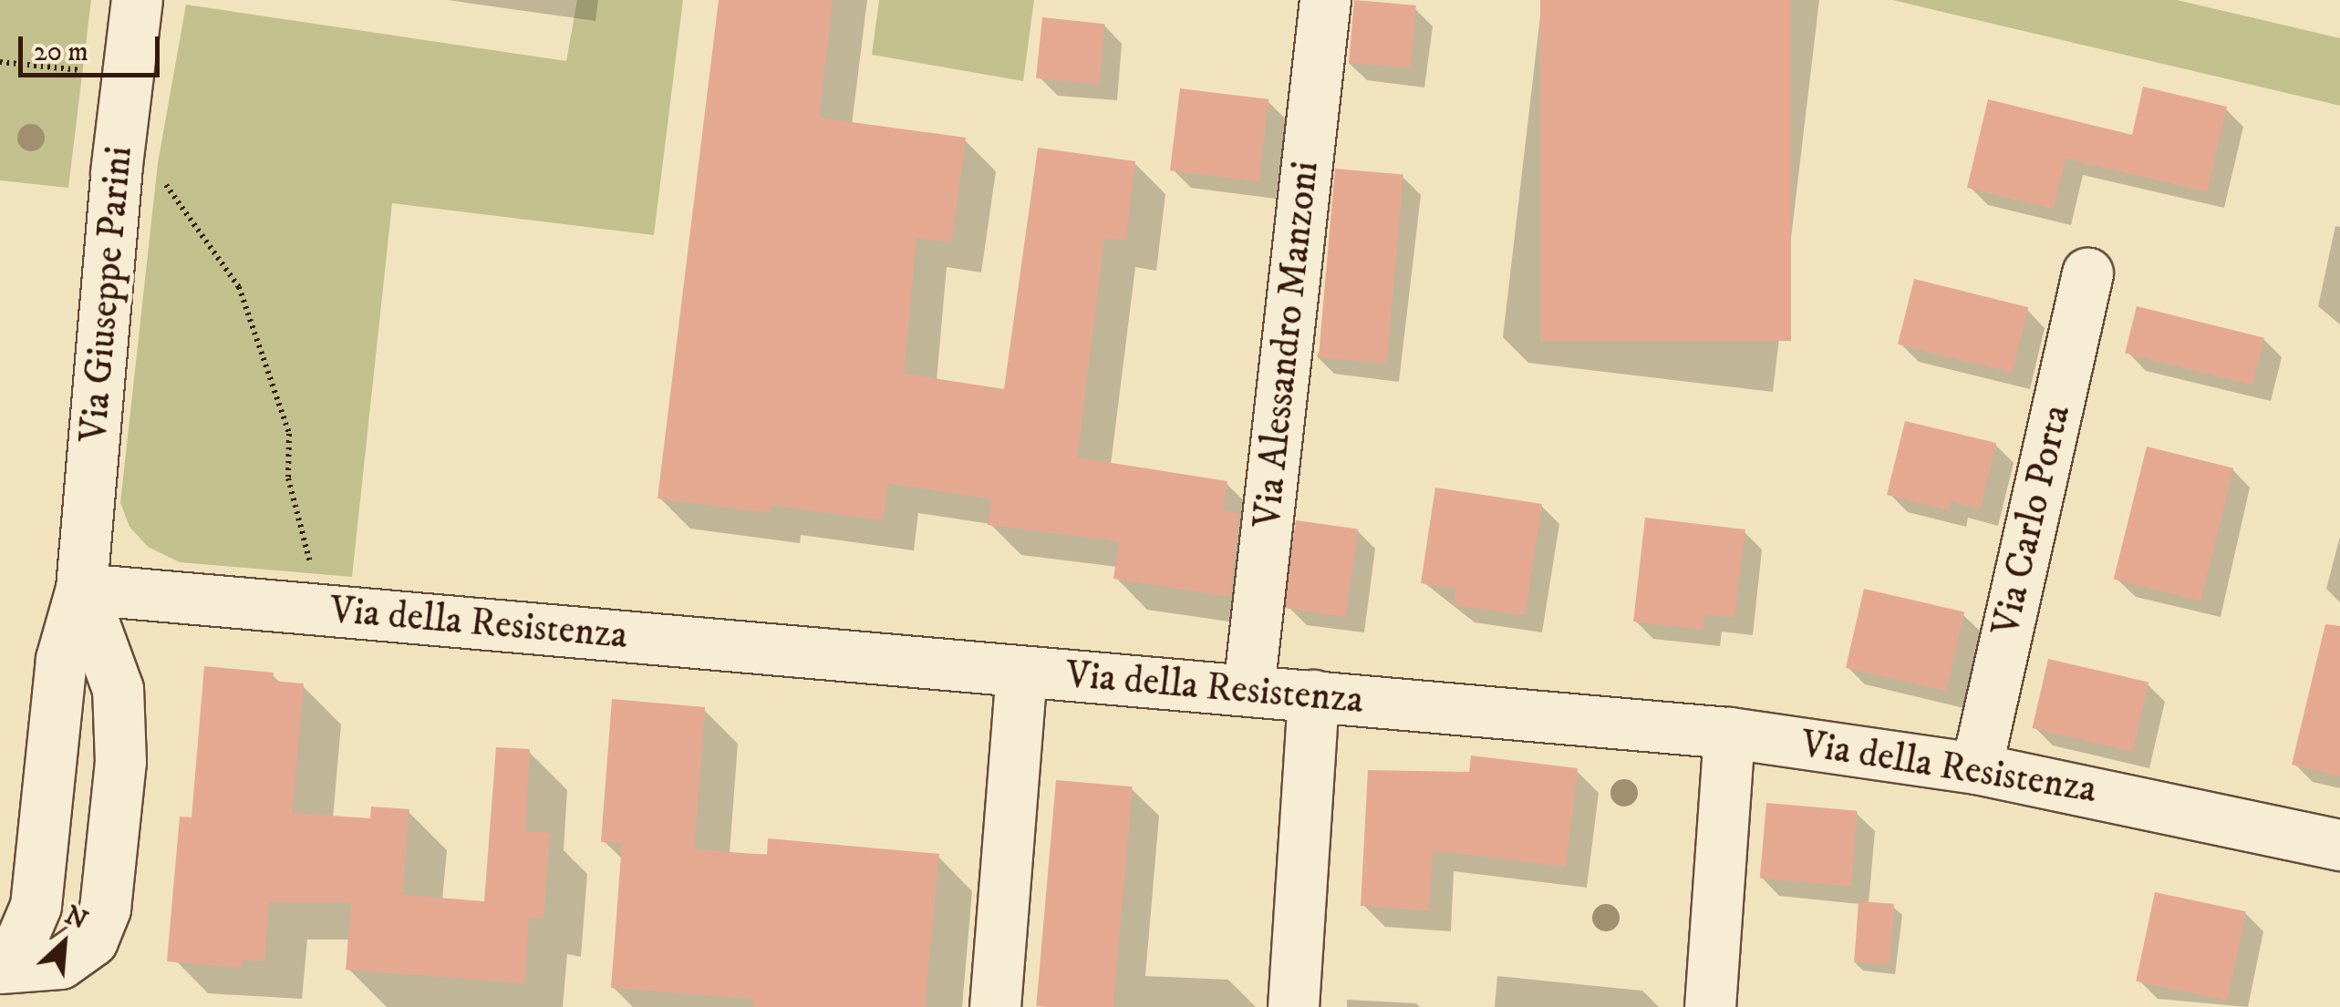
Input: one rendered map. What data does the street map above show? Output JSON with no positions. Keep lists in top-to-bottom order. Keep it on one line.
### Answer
{"streets":{"street":["Via Giuseppe Parini","Via Alessandro Manzoni","Via Carlo Porta","Via della Resistenza"]},"crossings":[["Via Giuseppe Parini","Via della Resistenza"],["Via Alessandro Manzoni","Via della Resistenza"],["Via Carlo Porta","Via della Resistenza"]],"scale_bar":"20 m","north":"top right"}
